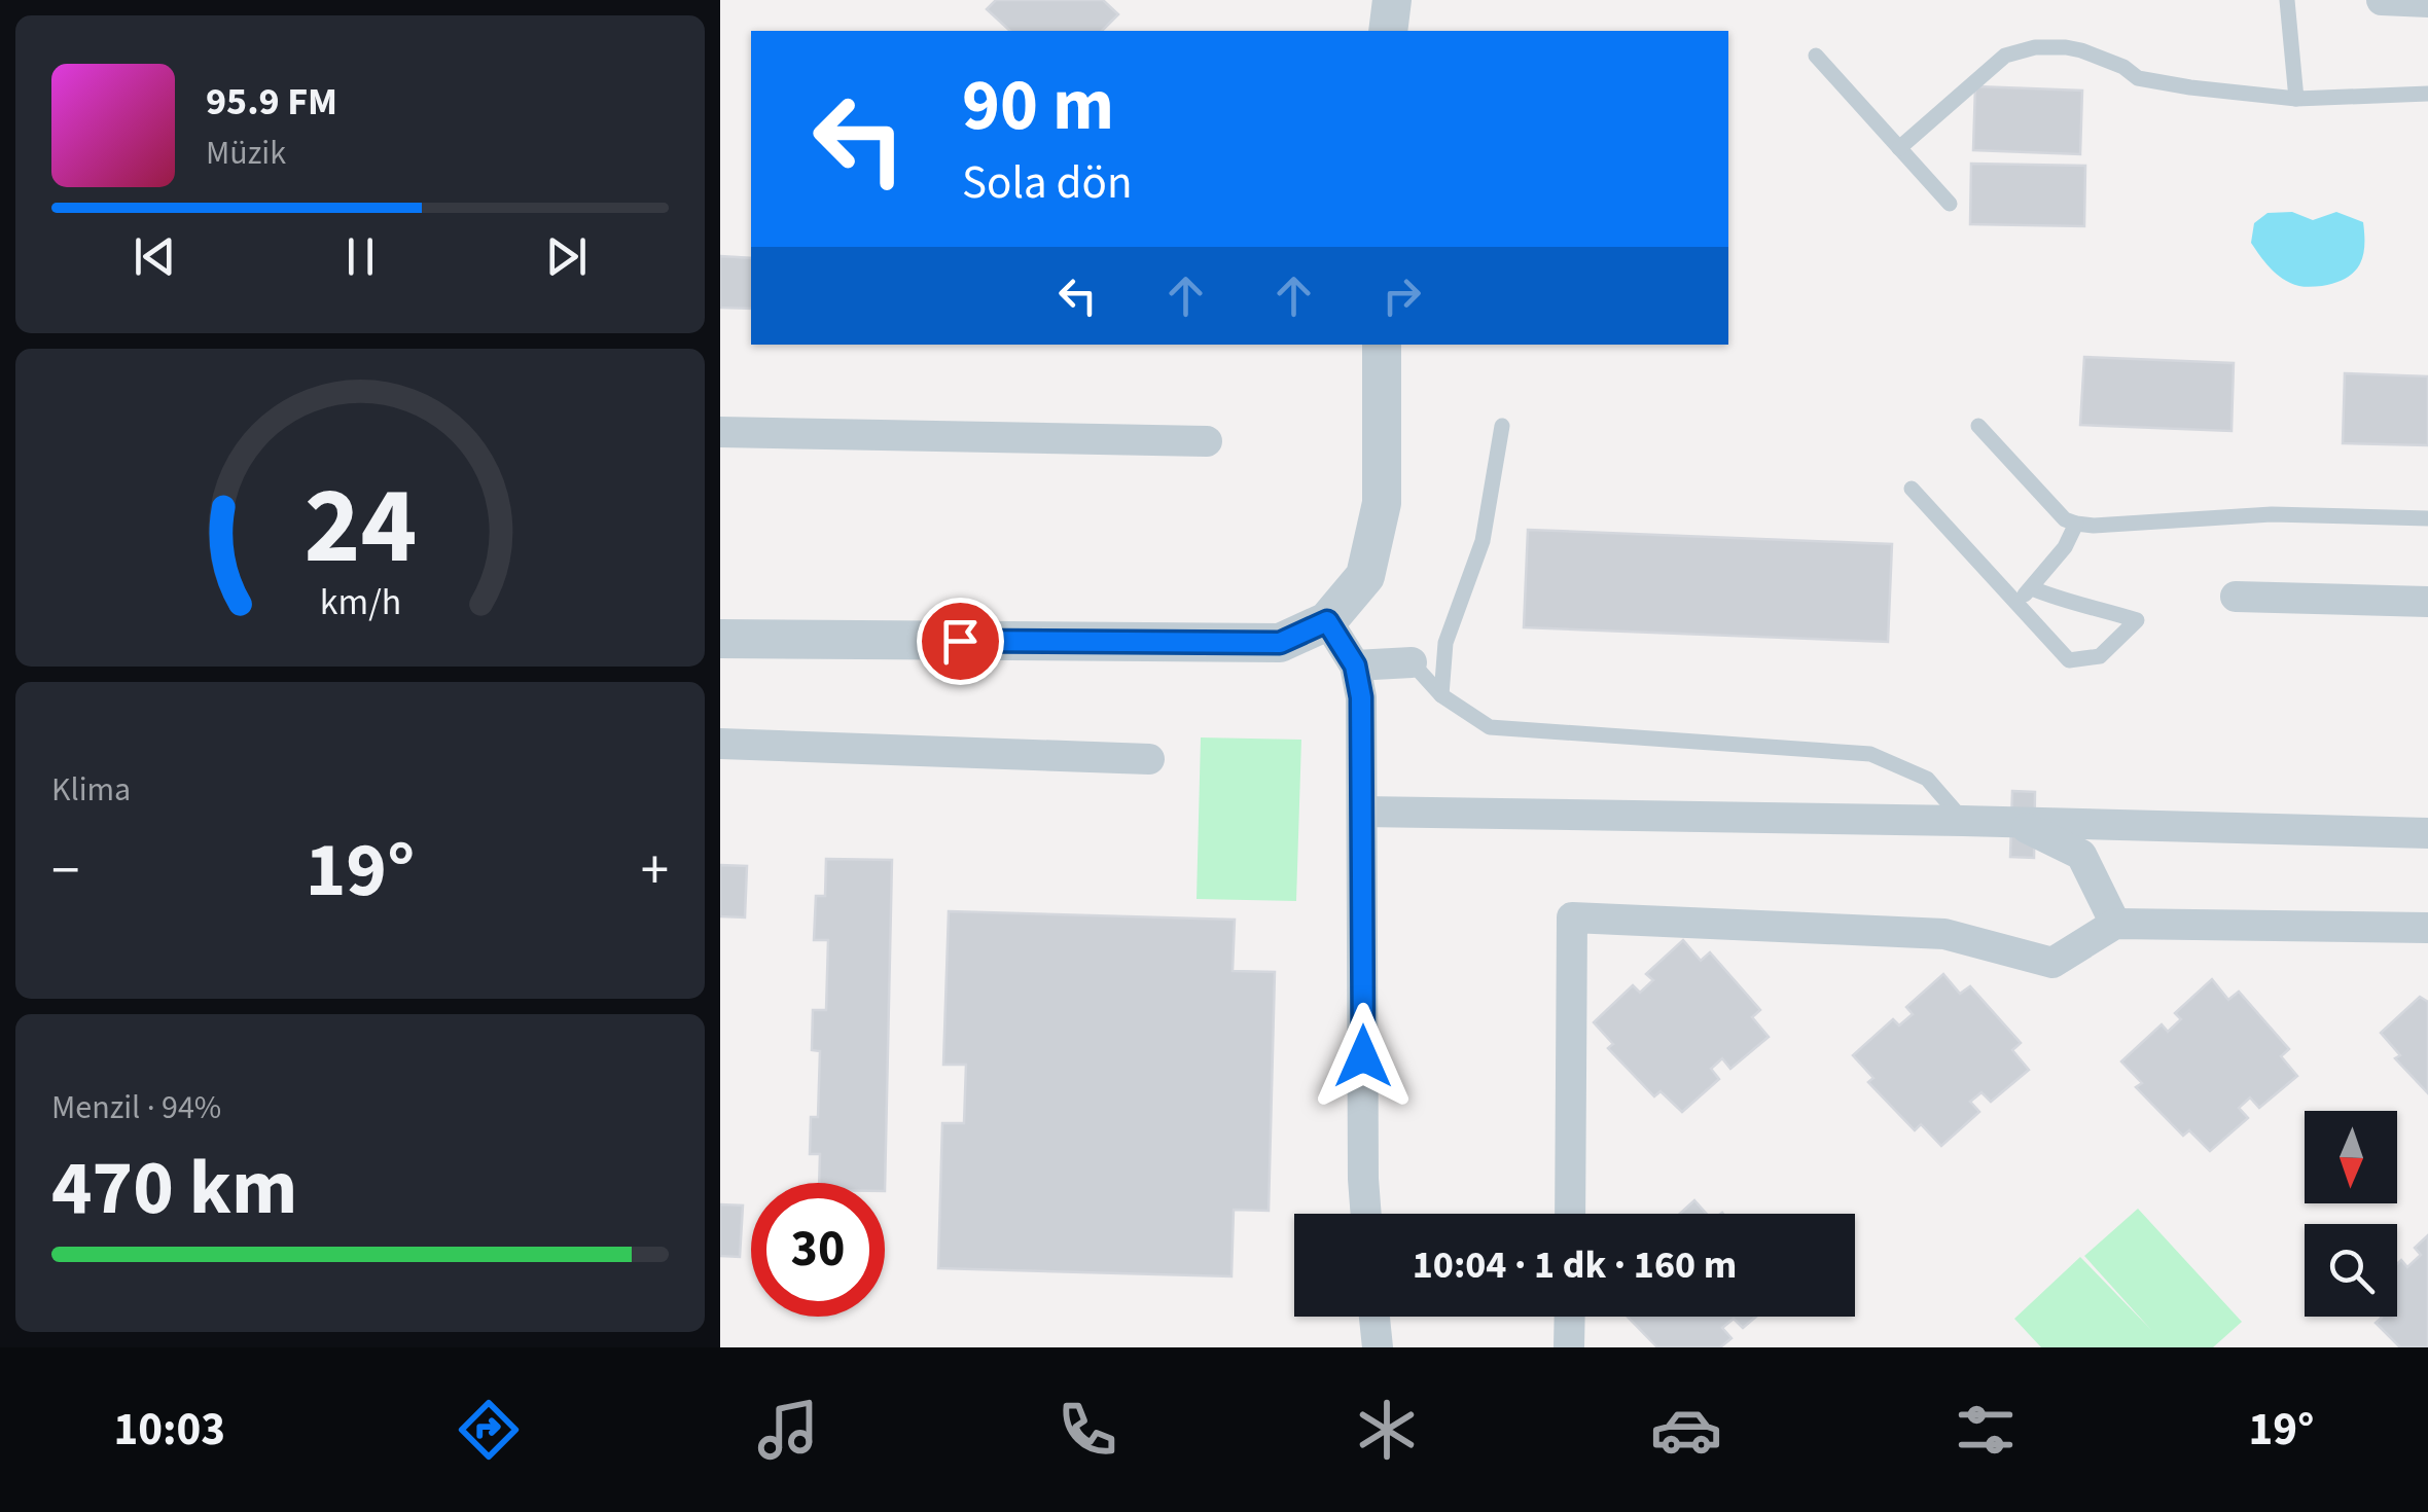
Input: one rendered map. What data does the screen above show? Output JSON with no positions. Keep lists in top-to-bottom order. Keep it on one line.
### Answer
{"north":"bottom","page":{"turn":["90 m","Sola dön"],"song":["95.9 FM","Müzik"],"tile":["Klima",["Menzil · 94%","470 km"]],"heat":["−","19°","+"],"limit":"30","trip":"10:04 · 1 dk · 160 m","tabs":["10:03","19°"],"gauge":["24","km/h"]}}
